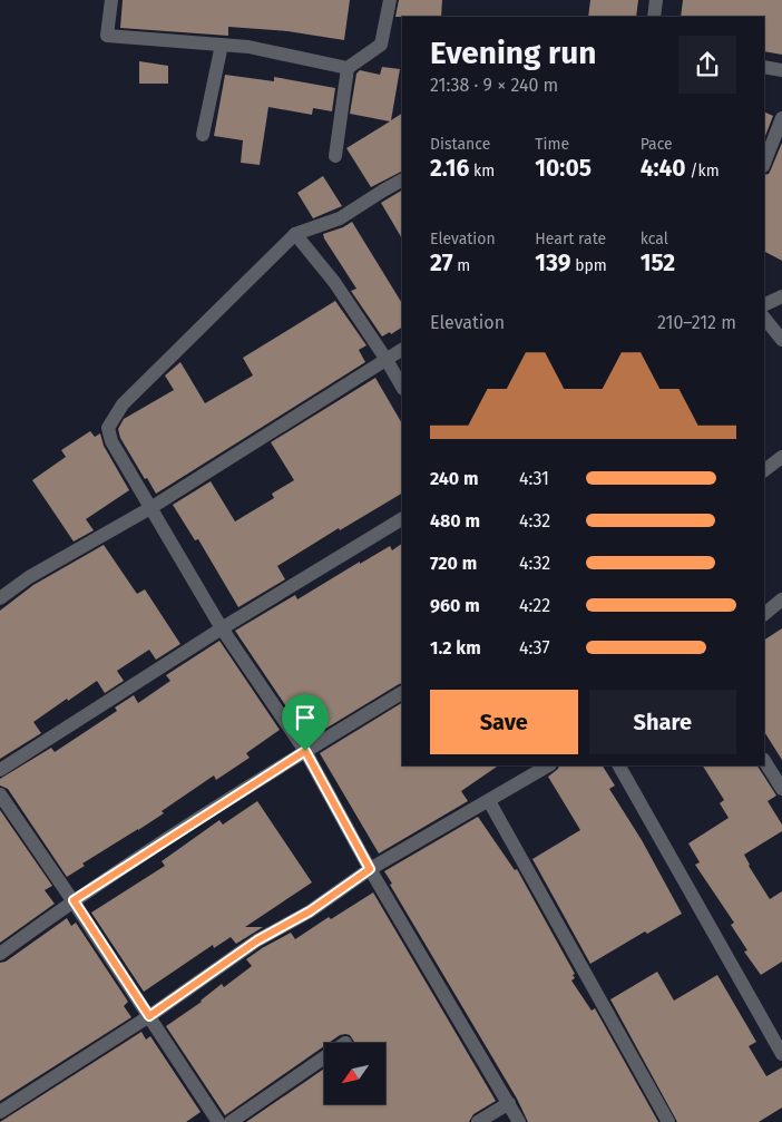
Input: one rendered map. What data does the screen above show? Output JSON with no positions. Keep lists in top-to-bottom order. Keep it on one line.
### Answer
{"north":"bottom left","page":{"heading":["Evening run","21:38 · 9 × 240 m"],"stats":[["Distance","2.16 km"],["Time","10:05"],["Pace","4:40 /km"],["Elevation","27 m"],["Heart rate","139 bpm"],["kcal","152"]],"chart":["Elevation","210–212 m"],"list":[{"name":"240 m","note":"4:31"},{"name":"480 m","note":"4:32"},{"name":"720 m","note":"4:32"},{"name":"960 m","note":"4:22"},{"name":"1.2 km","note":"4:37"}],"buttons":["Save","Share"]}}
